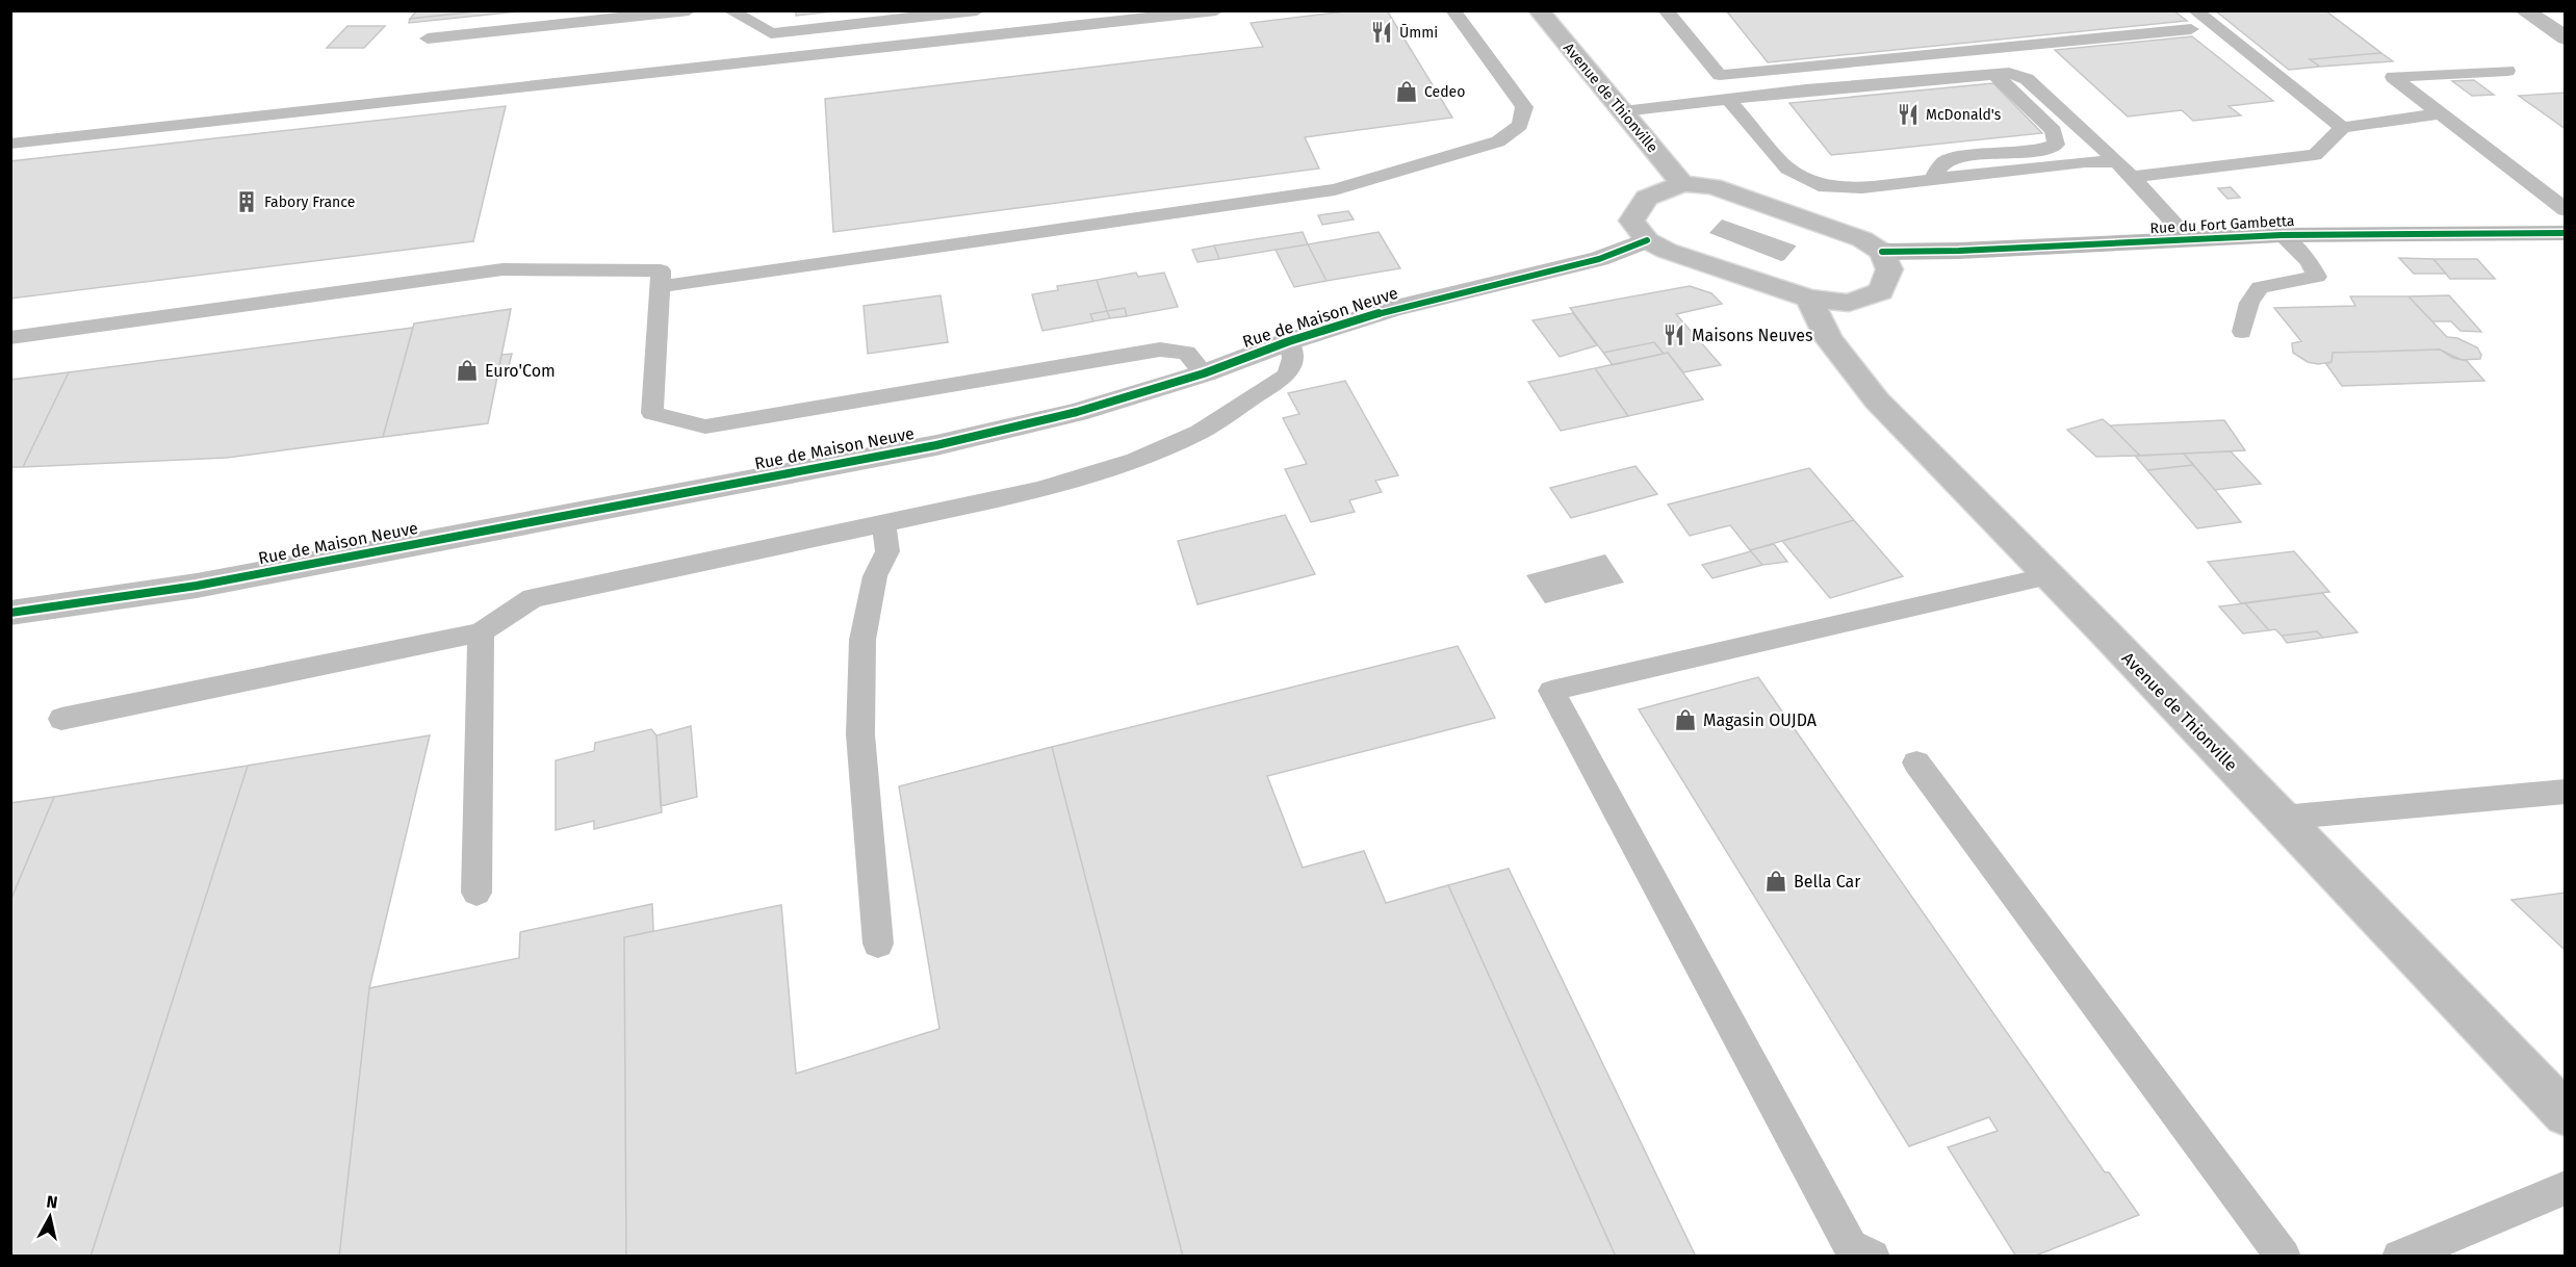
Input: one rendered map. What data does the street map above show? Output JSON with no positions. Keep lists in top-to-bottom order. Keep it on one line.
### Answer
{"streets":{"main road":["Avenue de Thionville","Rue de Maison Neuve"],"street":["Rue du Fort Gambetta"]},"places":{"restaurant":["Ūmmi","McDonald's","Maisons Neuves"],"shop":["Cedeo","Euro'Com","Magasin OUJDA","Bella Car"],"building":["Fabory France"]},"north":"top"}
